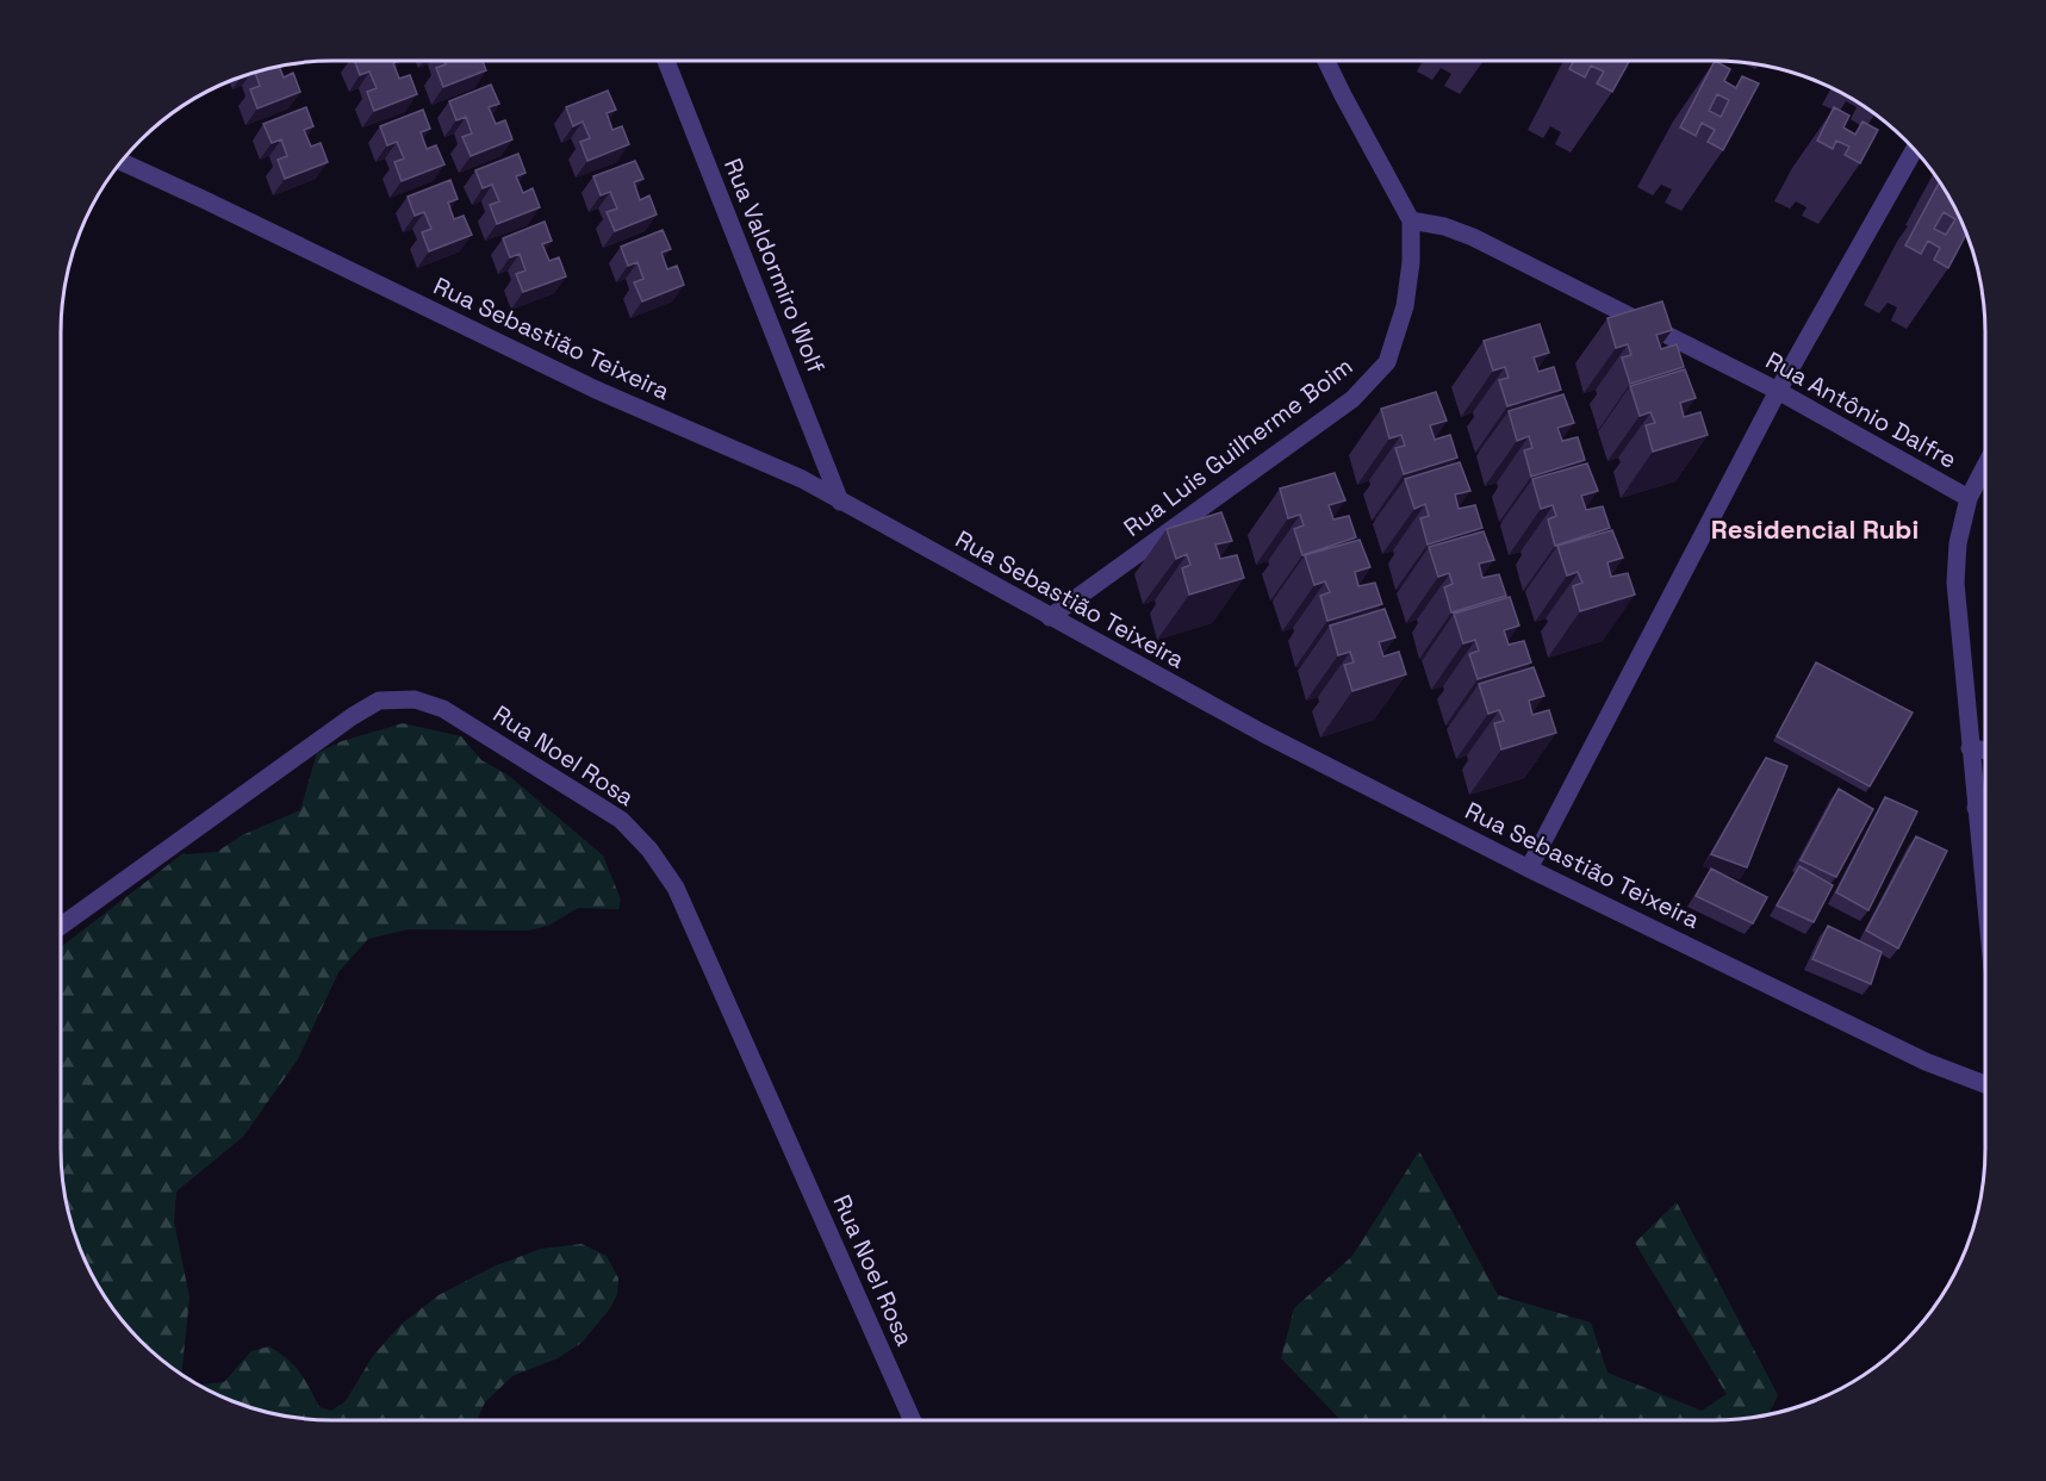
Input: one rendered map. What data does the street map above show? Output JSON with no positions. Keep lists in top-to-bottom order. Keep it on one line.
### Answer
{"streets":{"street":["Rua Valdormiro Wolf","Rua Sebastião Teixeira","Rua Antônio Dalfre","Rua Luis Guilherme Boim","Rua Noel Rosa"]},"crossings":[["Rua Valdormiro Wolf","Rua Sebastião Teixeira"],["Rua Sebastião Teixeira","Rua Luis Guilherme Boim"],["Rua Antônio Dalfre","Rua Luis Guilherme Boim"]],"districts":["Residencial Rubi"]}
